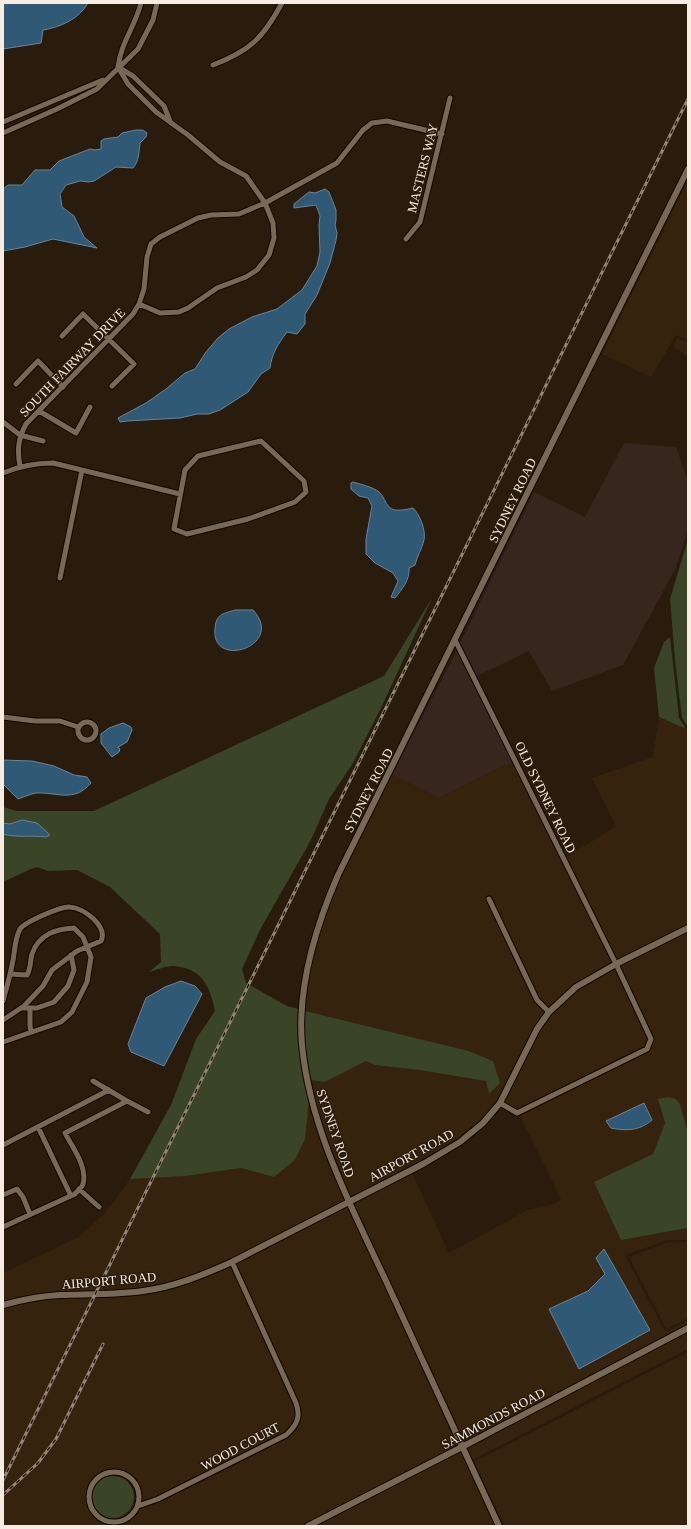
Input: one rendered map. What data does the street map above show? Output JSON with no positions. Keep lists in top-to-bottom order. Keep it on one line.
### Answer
{"streets":{"street":["MASTERS WAY","SOUTH FAIRWAY DRIVE","SYDNEY ROAD","OLD SYDNEY ROAD","AIRPORT ROAD","SAMMONDS ROAD","WOOD COURT"]},"crossings":[["MASTERS WAY","SOUTH FAIRWAY DRIVE"],["SYDNEY ROAD","OLD SYDNEY ROAD"],["SYDNEY ROAD","AIRPORT ROAD"],["SYDNEY ROAD","SAMMONDS ROAD"],["OLD SYDNEY ROAD","AIRPORT ROAD"],["AIRPORT ROAD","WOOD COURT"]]}
